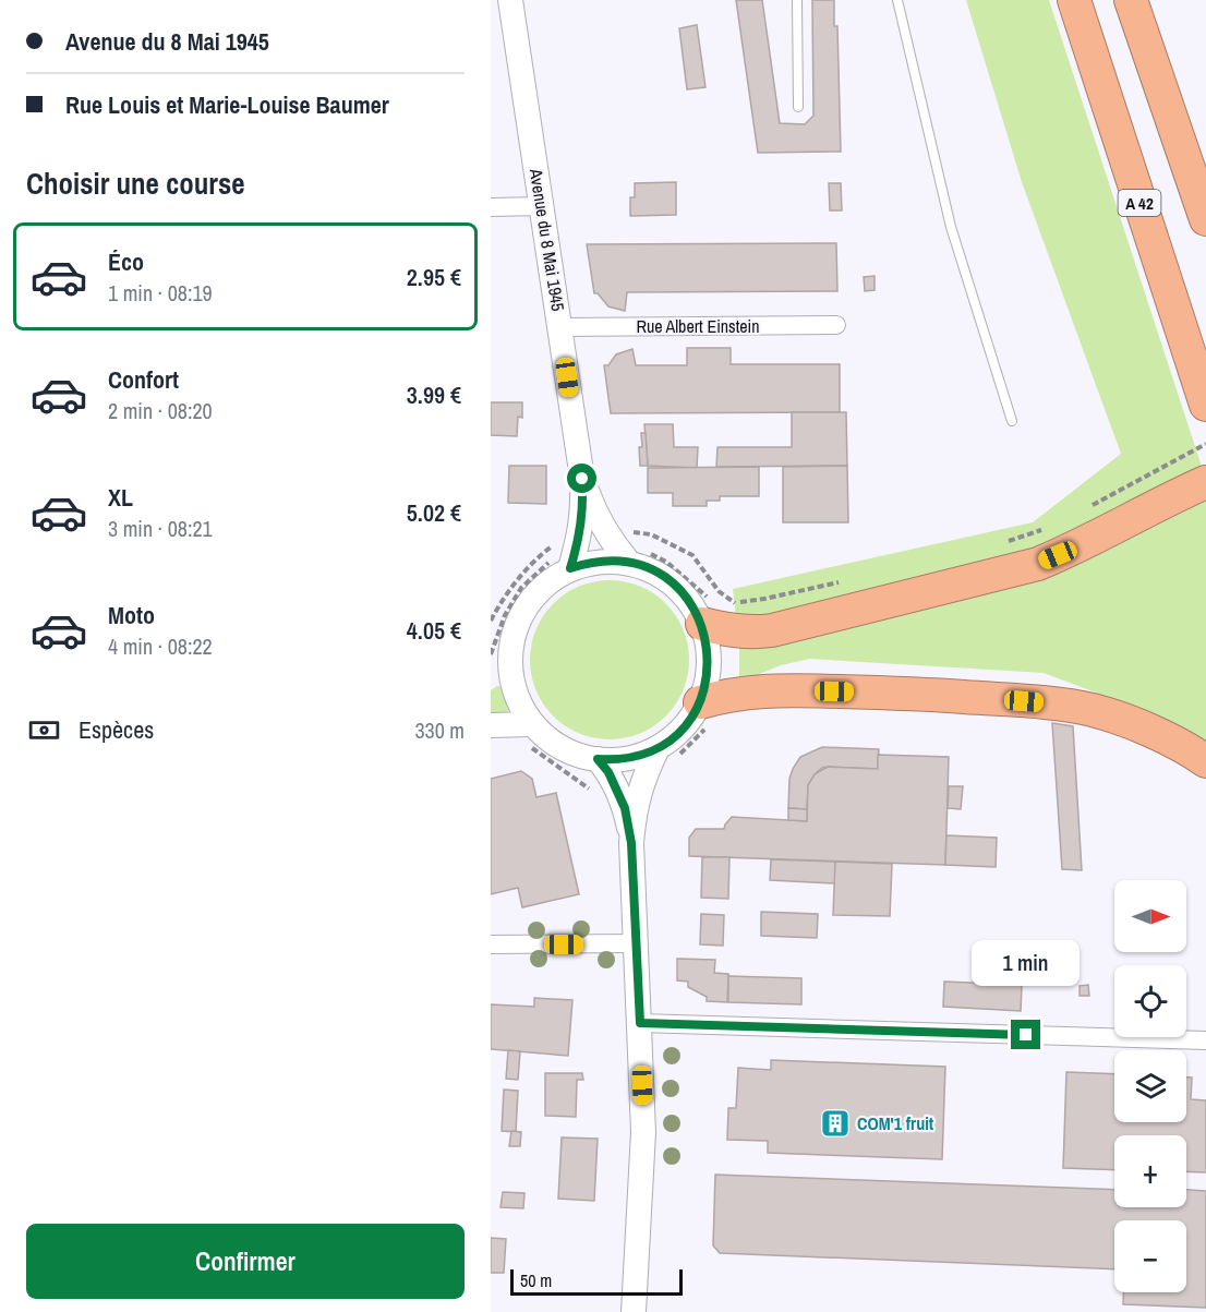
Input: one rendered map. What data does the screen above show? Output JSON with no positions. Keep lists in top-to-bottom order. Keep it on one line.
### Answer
{"streets":{"highway":["A 42"],"main road":["Avenue du 8 Mai 1945"],"street":["Rue Albert Einstein"]},"crossings":[["Avenue du 8 Mai 1945","Rue Albert Einstein"]],"places":{"building":["COM'1 fruit"]},"scale_bar":"50 m","north":"right","page":{"banner":["Avenue du 8 Mai 1945","Rue Louis et Marie-Louise Baumer"],"heading":"Choisir une course","list":[{"name":"Éco","note":"1 min · 08:19","value":"2.95 €"},{"name":"Confort","note":"2 min · 08:20","value":"3.99 €"},{"name":"XL","note":"3 min · 08:21","value":"5.02 €"},{"name":"Moto","note":"4 min · 08:22","value":"4.05 €"}],"pay":["Espèces","330 m"],"map_buttons":["+","−"],"bubble":"1 min","buttons":"Confirmer","scale":"50 m"}}
